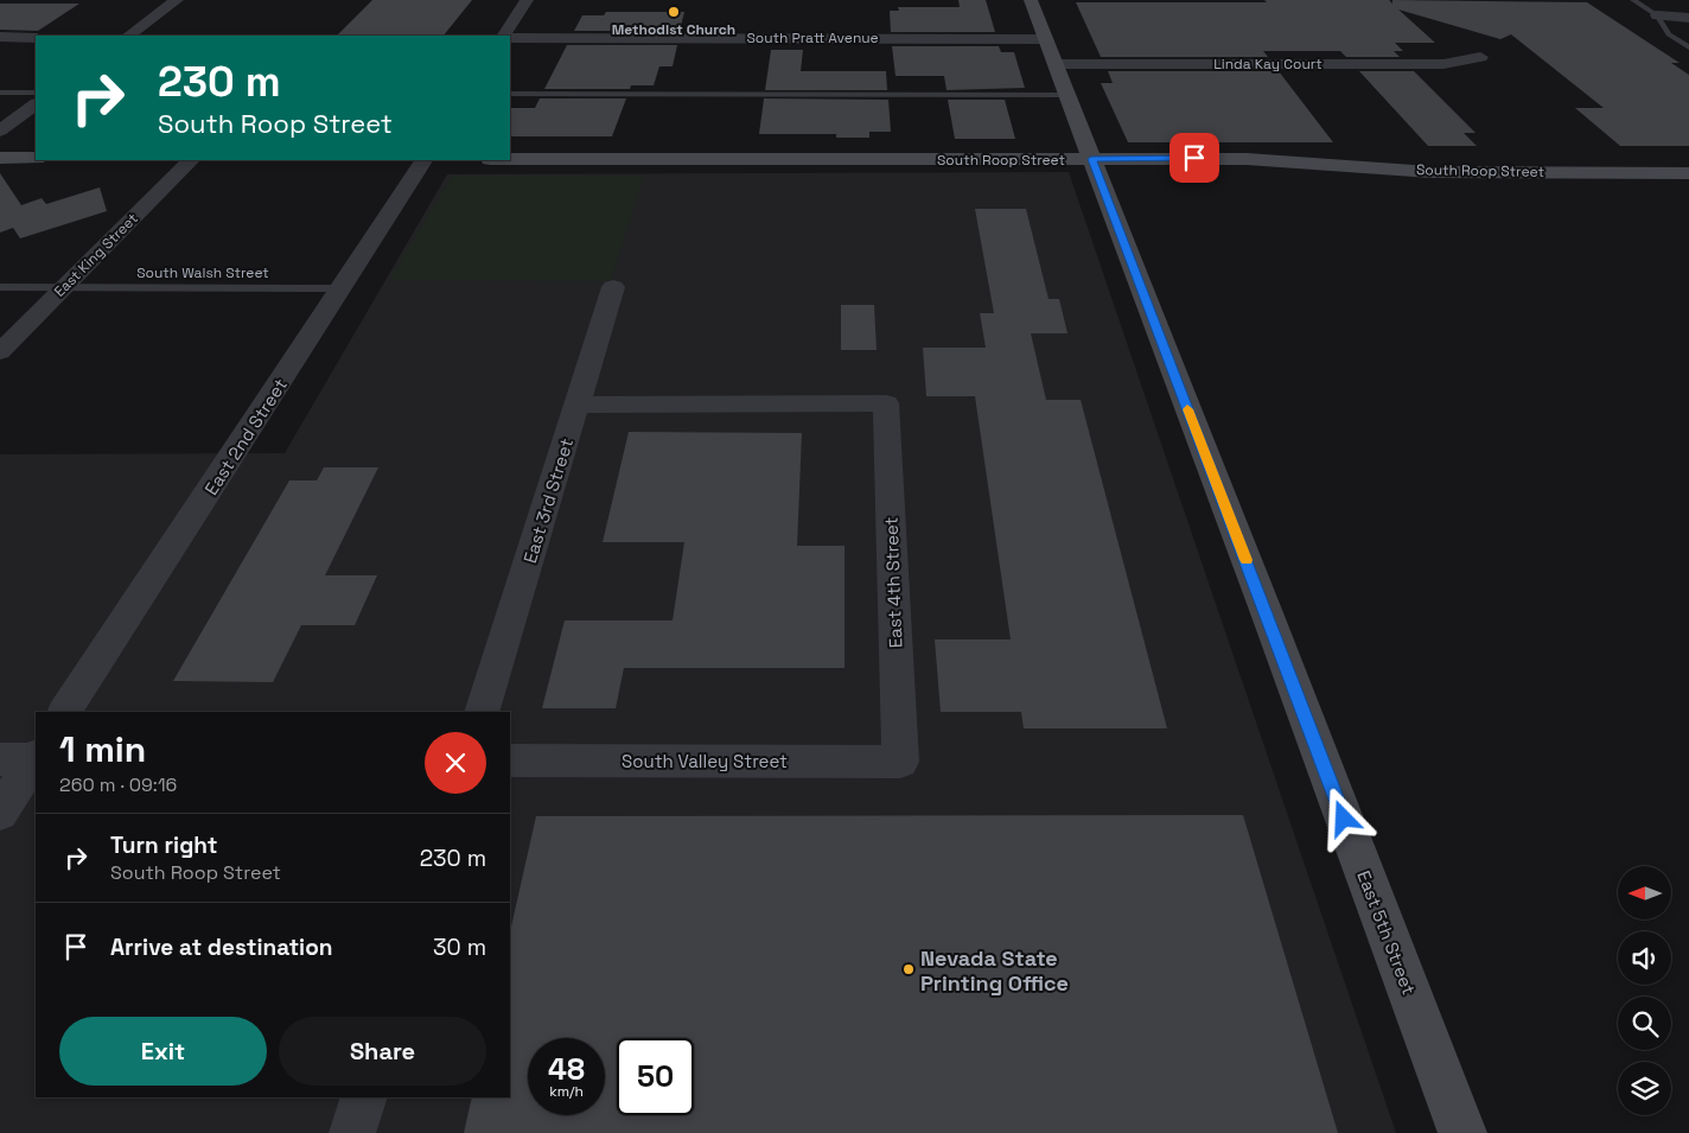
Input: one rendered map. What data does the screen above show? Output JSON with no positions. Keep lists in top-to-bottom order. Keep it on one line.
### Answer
{"streets":{"main road":["South Roop Street","East 5th Street"],"street":["South Pratt Avenue","Linda Kay Court","East King Street","East 2nd Street","East 3rd Street","East 4th Street","South Valley Street"],"lane":["South Walsh Street"]},"crossings":[["South Pratt Avenue","East 5th Street"],["Linda Kay Court","East 5th Street"],["South Roop Street","East 5th Street"],["East King Street","South Walsh Street"],["South Walsh Street","East 2nd Street"],["East 3rd Street","East 4th Street"],["East 4th Street","South Valley Street"]],"places":["Methodist Church","Nevada State Printing Office"],"north":"left","page":{"turn":["230 m","South Roop Street"],"heading":["1 min","260 m · 09:16"],"list":[{"name":"Turn right","note":"South Roop Street","value":"230 m"},{"name":"Arrive at destination","value":"30 m"}],"buttons":["Exit","Share"],"speed":"48 km/h","limit":"50"}}
